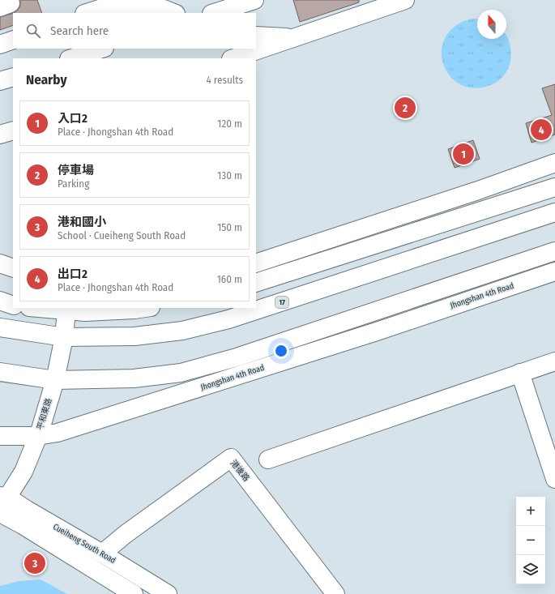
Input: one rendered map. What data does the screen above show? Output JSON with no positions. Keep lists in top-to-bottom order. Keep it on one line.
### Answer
{"streets":{"main road":["Jhongshan 4th Road","17","平和東路","港後路","Cueiheng South Road"]},"crossings":[["Jhongshan 4th Road","平和東路"],["17","平和東路"],["平和東路","Cueiheng South Road"],["港後路","Cueiheng South Road"]],"north":"top","page":{"search":"Search here","heading":["Nearby","4 results"],"pins":["2","4","1","3"],"list":[{"mark":"1","name":"入口2","note":"Place · Jhongshan 4th Road","value":"120 m"},{"mark":"2","name":"停車場","note":"Parking","value":"130 m"},{"mark":"3","name":"港和國小","note":"School · Cueiheng South Road","value":"150 m"},{"mark":"4","name":"出口2","note":"Place · Jhongshan 4th Road","value":"160 m"}],"map_buttons":["+","−"]}}
